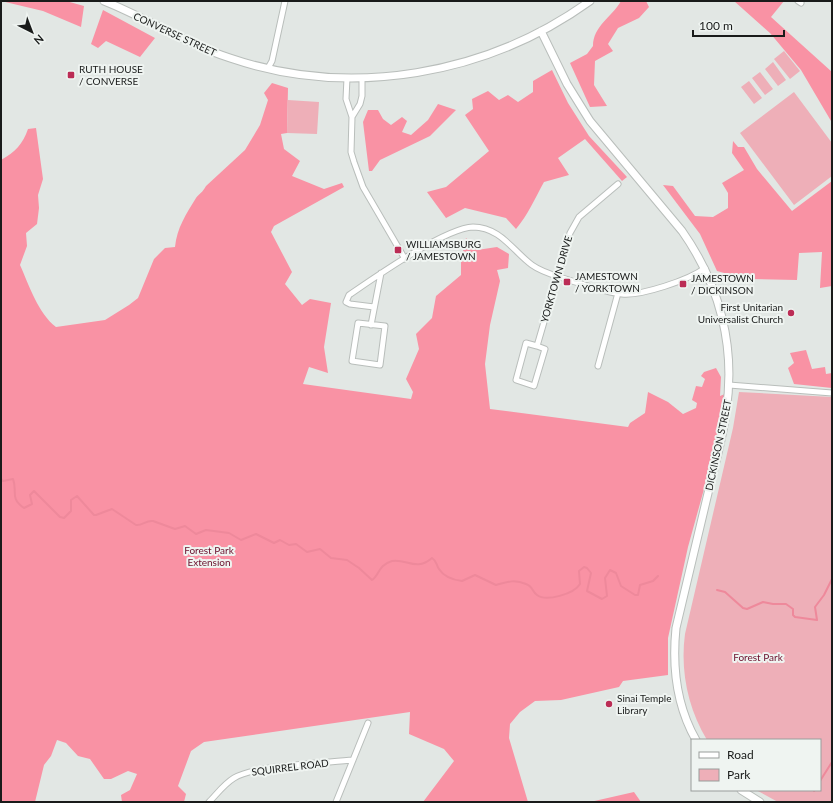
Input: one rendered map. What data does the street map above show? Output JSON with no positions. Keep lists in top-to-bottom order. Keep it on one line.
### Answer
{"streets":{"main road":["CONVERSE STREET","DICKINSON STREET"],"street":["YORKTOWN DRIVE","SQUIRREL ROAD"]},"crossings":[["CONVERSE STREET","DICKINSON STREET"]],"parks":["Forest Park Extension","Forest Park"],"places":{"transit":["RUTH HOUSE / CONVERSE","WILLIAMSBURG / JAMESTOWN","JAMESTOWN / YORKTOWN","JAMESTOWN / DICKINSON"],"other":["First Unitarian Universalist Church","Sinai Temple Library"]},"legend":["Road","Park"],"scale_bar":"100 m","north":"bottom right"}
